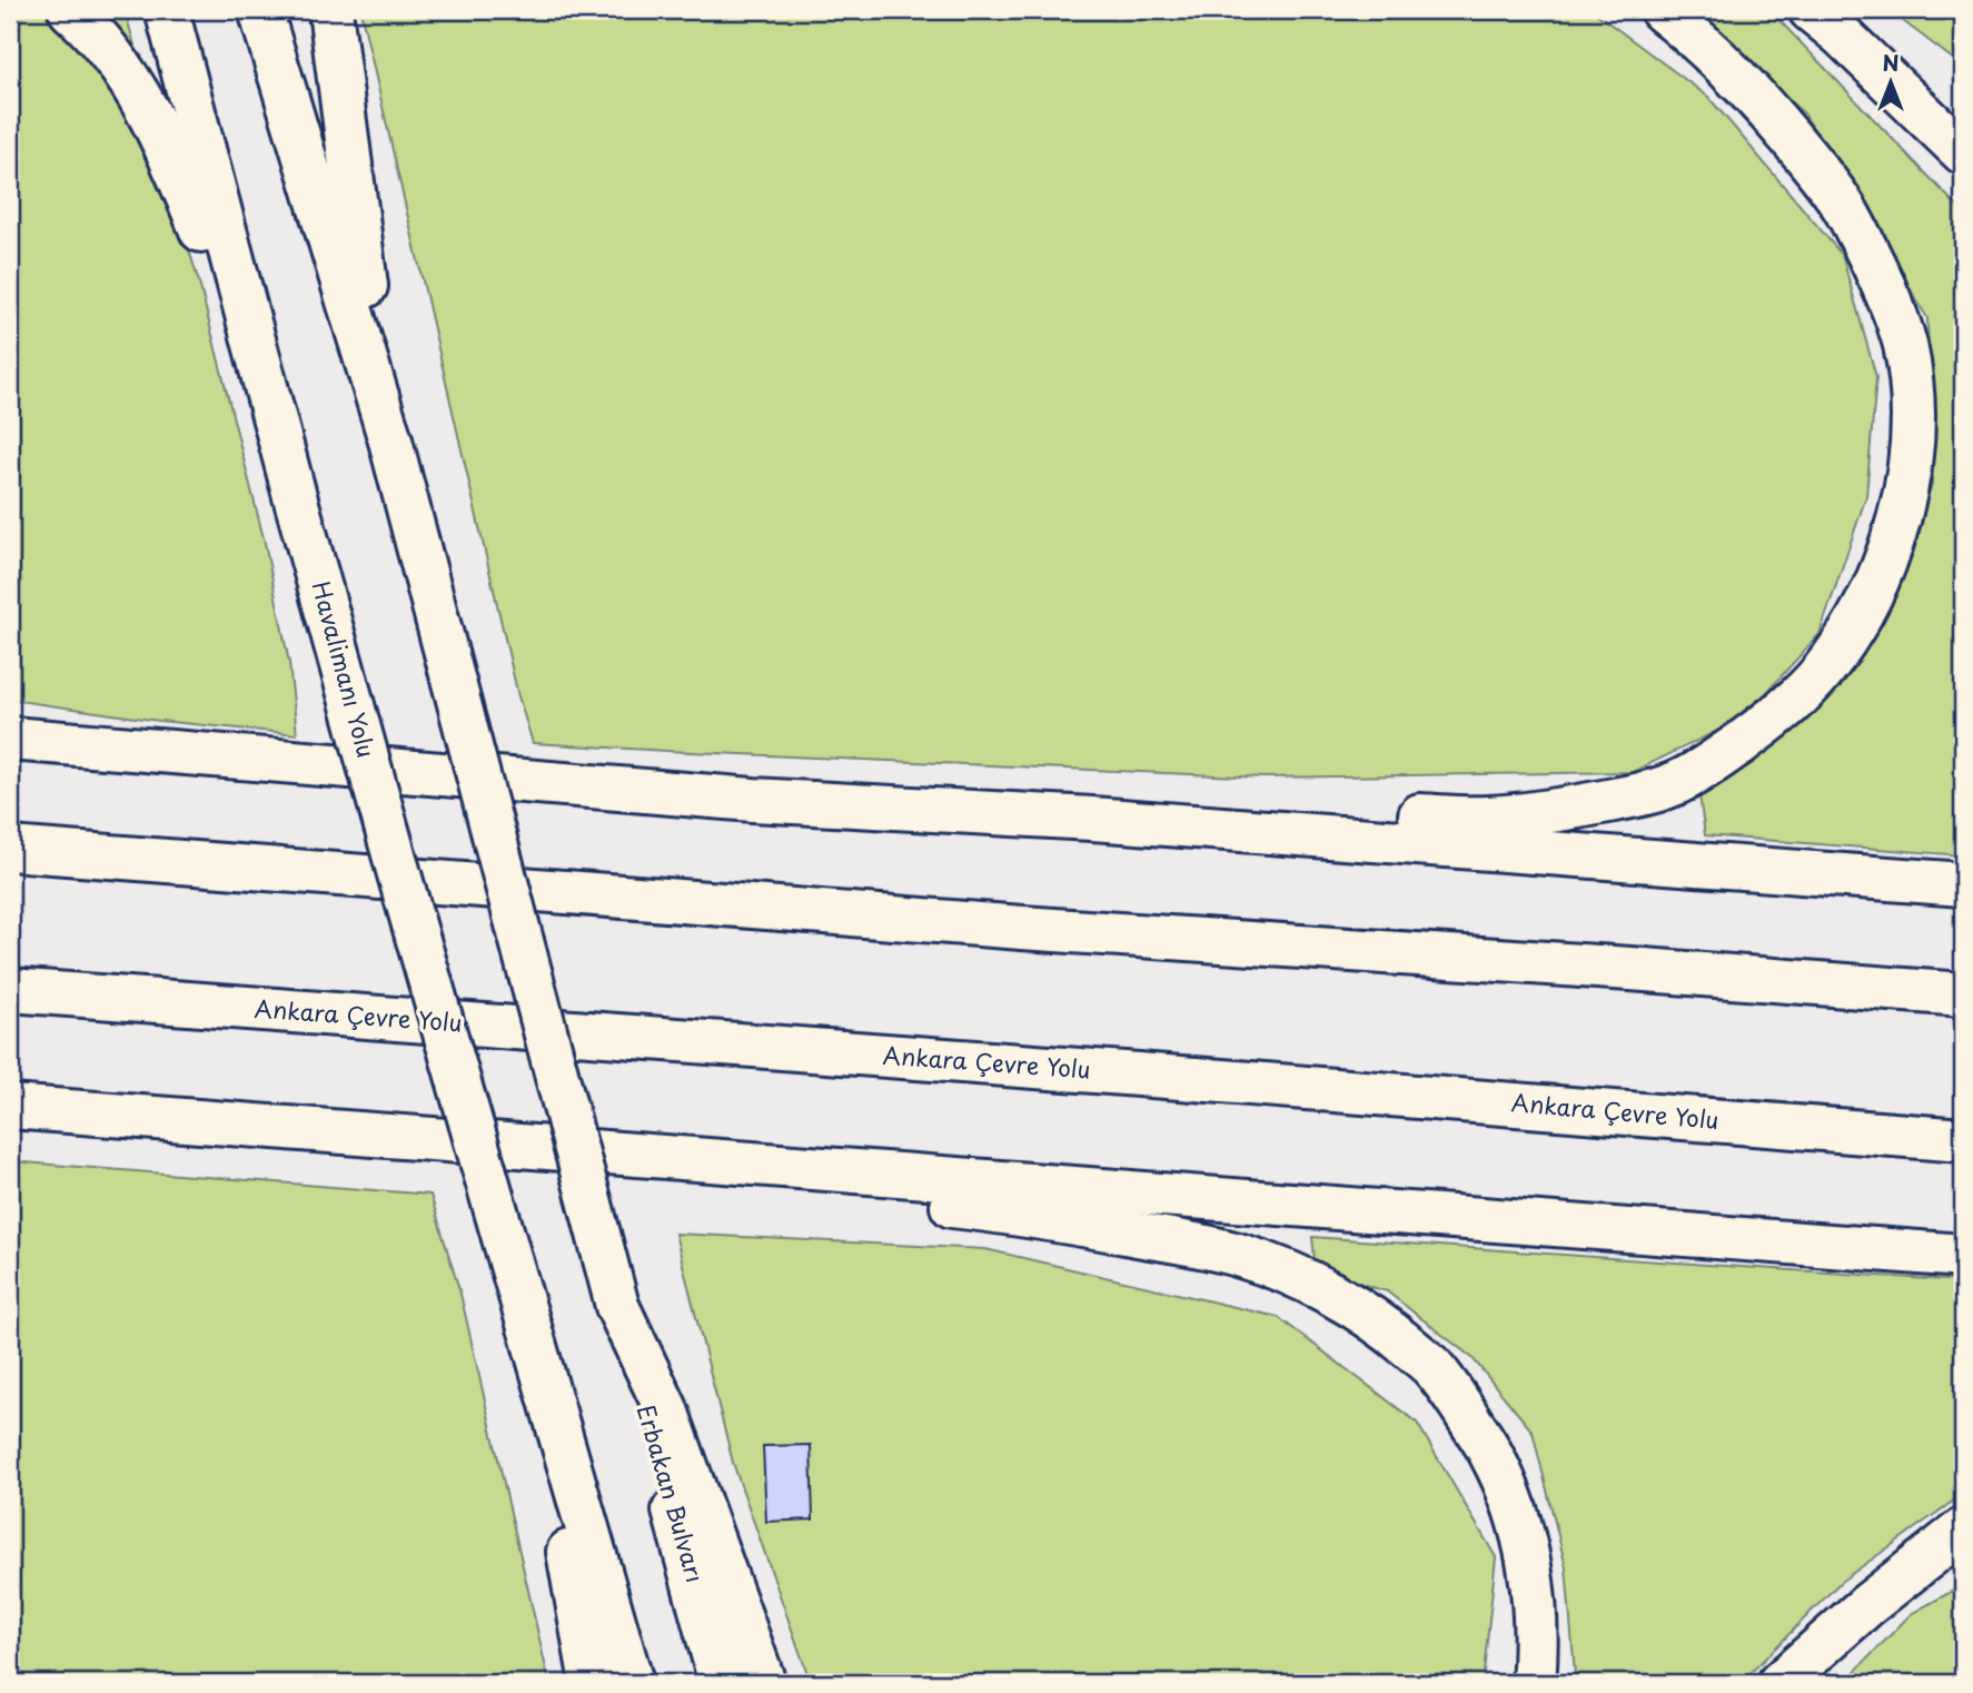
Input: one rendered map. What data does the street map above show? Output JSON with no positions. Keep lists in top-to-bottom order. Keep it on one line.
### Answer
{"streets":{"highway":["Havalimanı Yolu","Ankara Çevre Yolu","Erbakan Bulvarı"]},"north":"top"}
